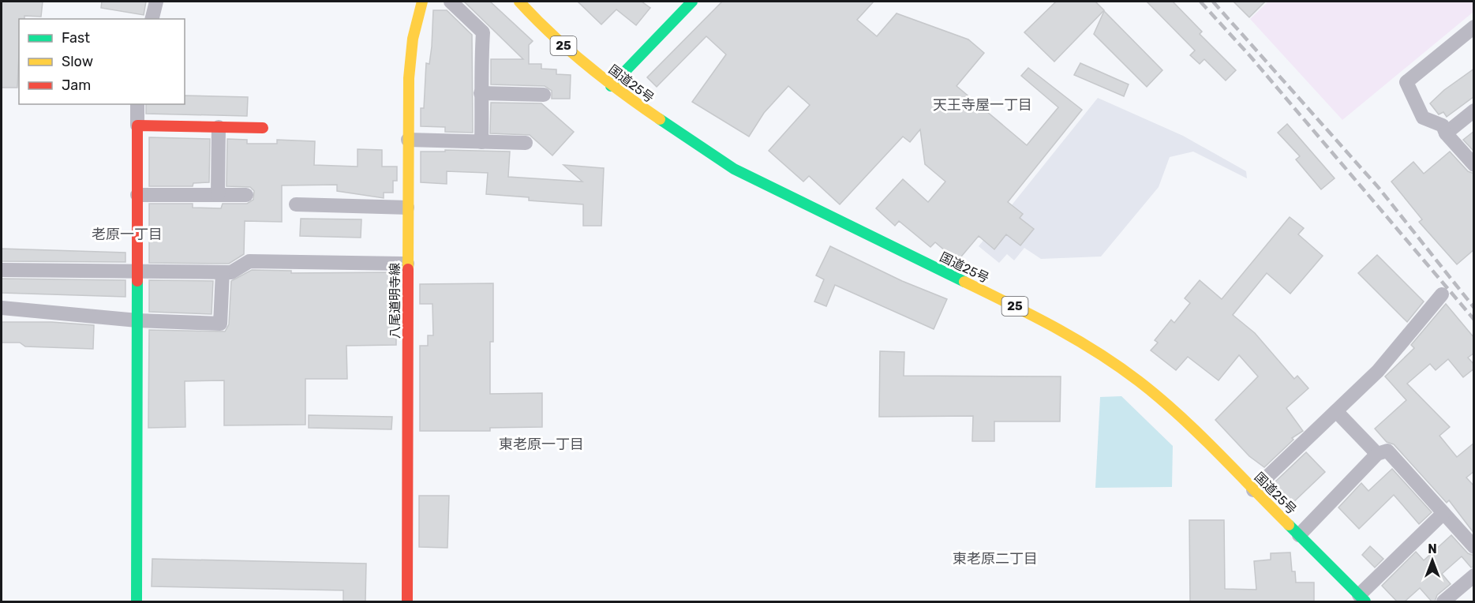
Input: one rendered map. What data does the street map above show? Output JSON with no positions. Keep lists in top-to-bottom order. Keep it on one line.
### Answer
{"streets":{"main road":["25","国道25号","八尾道明寺線"]},"districts":["天王寺屋一丁目","老原一丁目","東老原一丁目","東老原二丁目"],"legend":["Fast","Slow","Jam"],"north":"top"}
